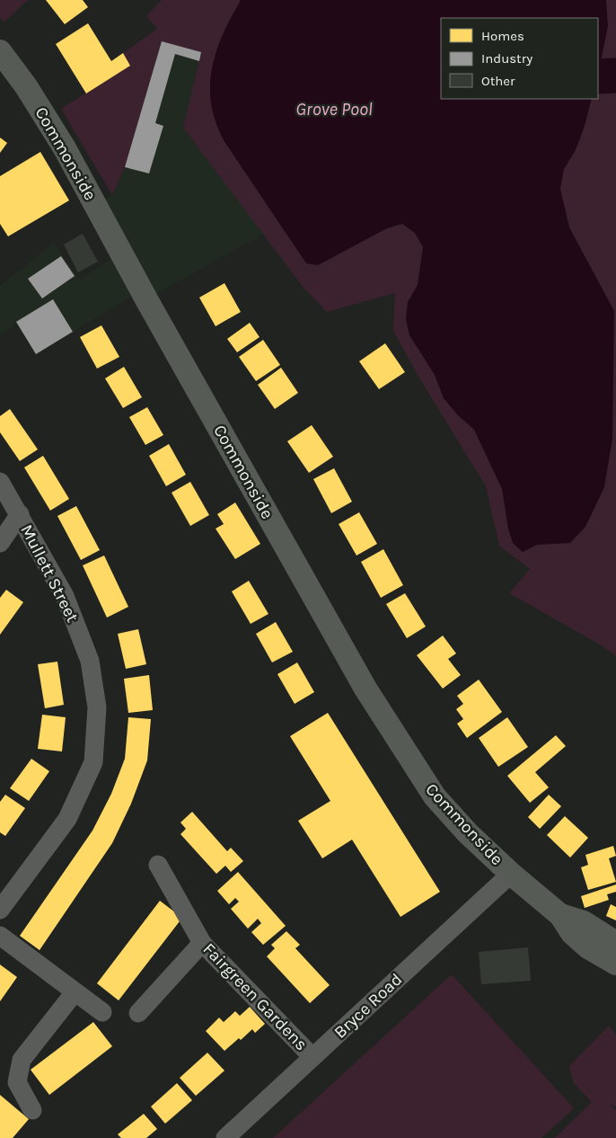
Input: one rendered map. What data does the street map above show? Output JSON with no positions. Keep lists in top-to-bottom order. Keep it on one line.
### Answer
{"streets":{"main road":["Commonside"],"street":["Mullett Street","Fairgreen Gardens","Bryce Road"]},"crossings":[["Commonside","Bryce Road"],["Fairgreen Gardens","Bryce Road"]],"water":["Grove Pool"],"legend":["Homes","Industry","Other"]}
